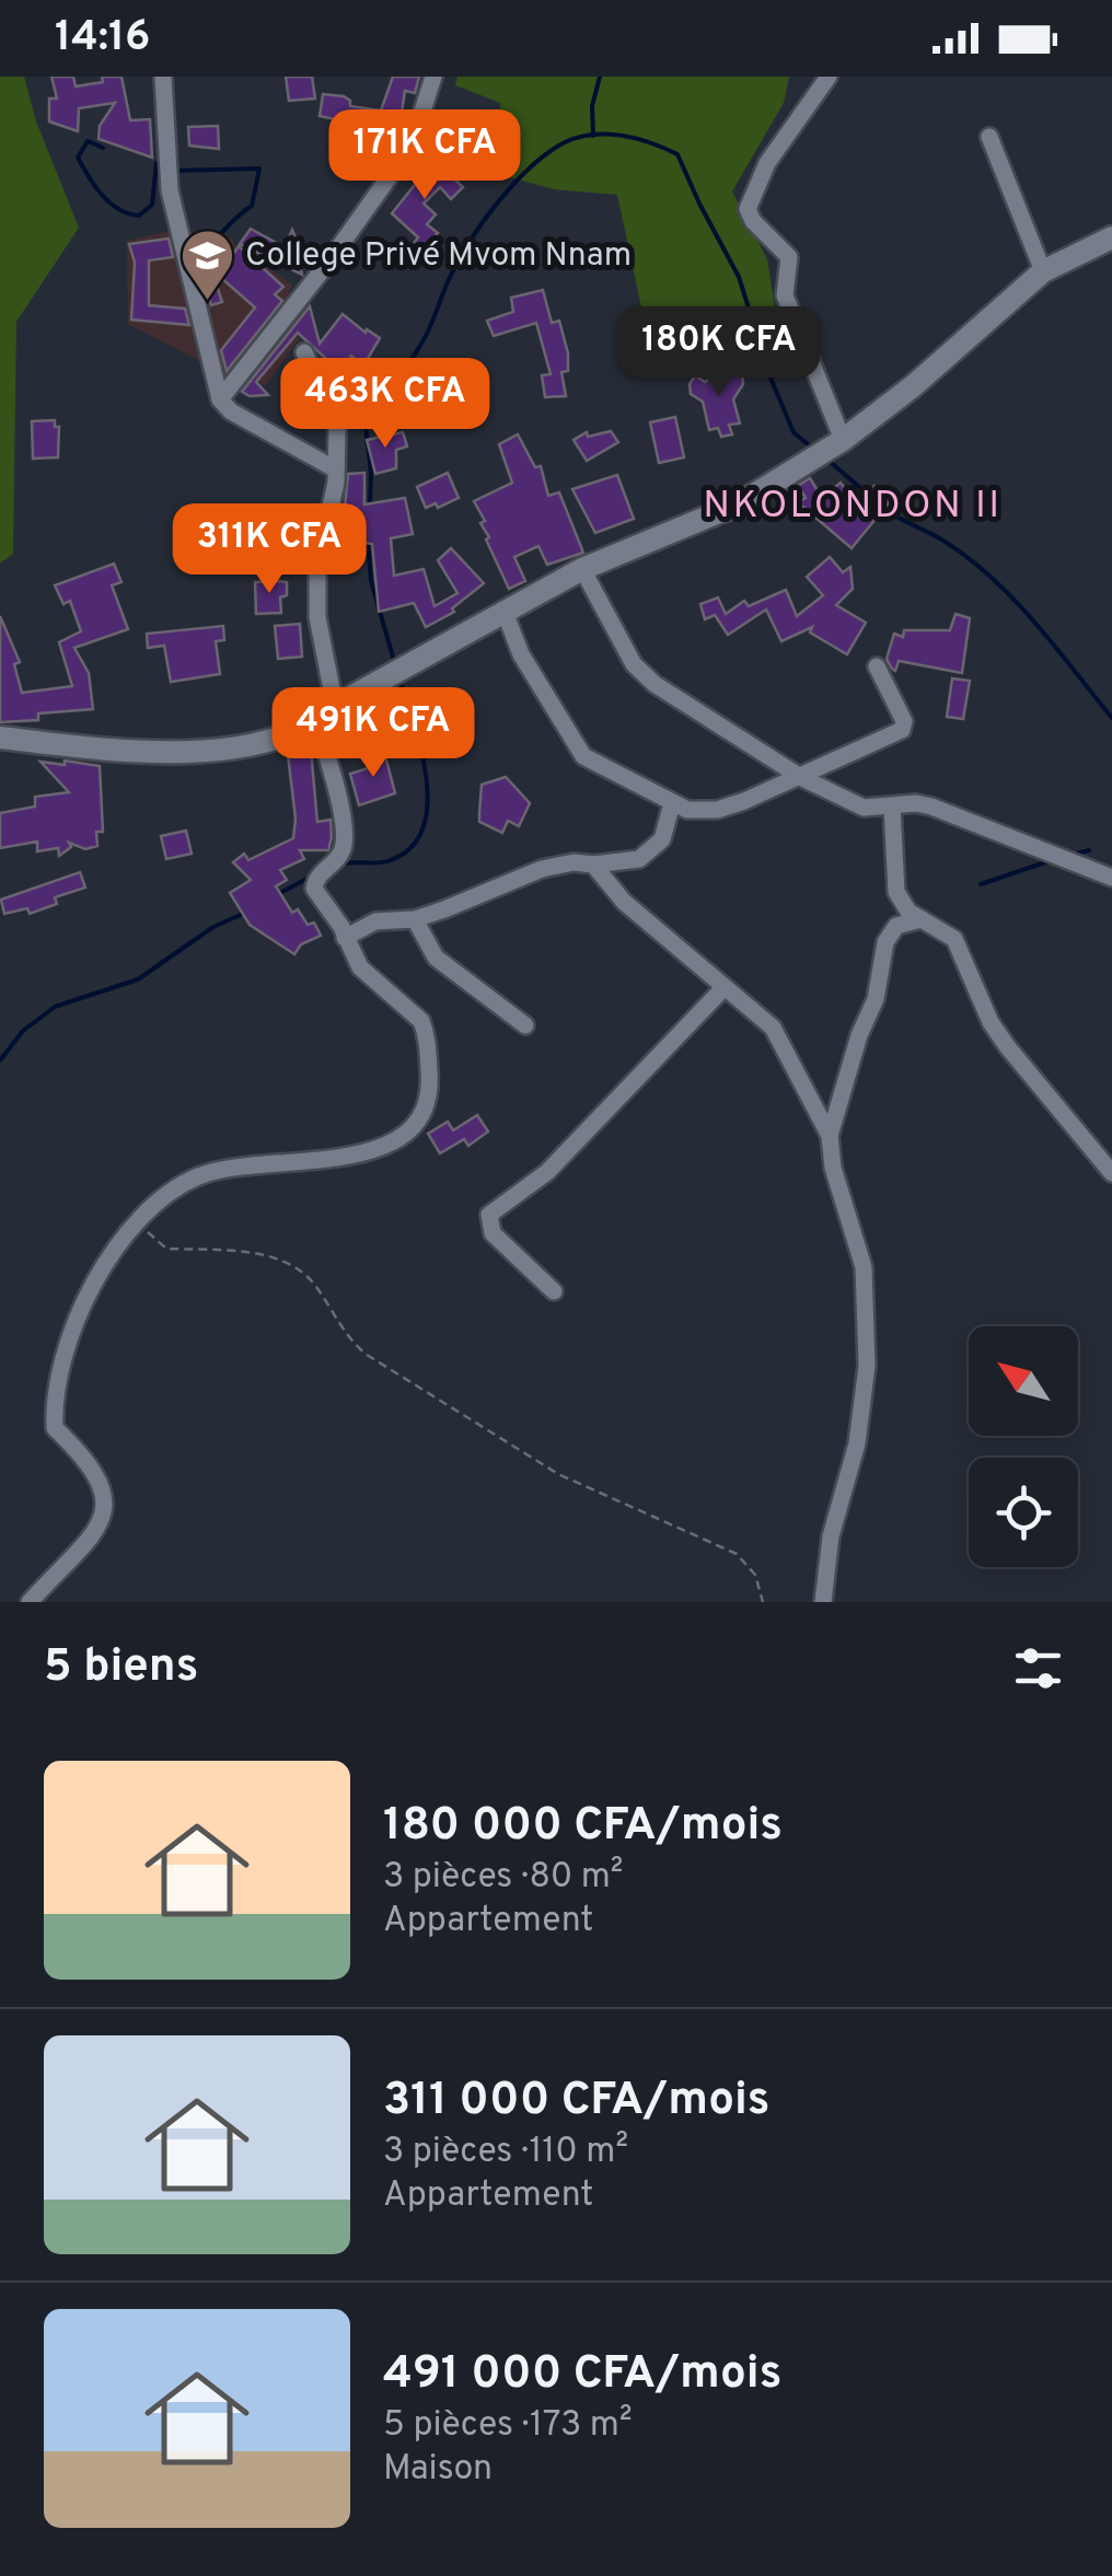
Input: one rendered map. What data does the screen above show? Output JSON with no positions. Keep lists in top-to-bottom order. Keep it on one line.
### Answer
{"districts":["NKOLONDON II"],"places":{"school or university":["College Privé Mvom Nnam"]},"north":"top left","page":{"status":"14:16","price":["171K CFA","180K CFA","463K CFA","311K CFA","491K CFA"],"heading":"5 biens","list":[{"name":"180 000 CFA/mois","note":"3 pièces · 80 m² · Appartement"},{"name":"311 000 CFA/mois","note":"3 pièces · 110 m² · Appartement"},{"name":"491 000 CFA/mois","note":"5 pièces · 173 m² · Maison"}]}}
